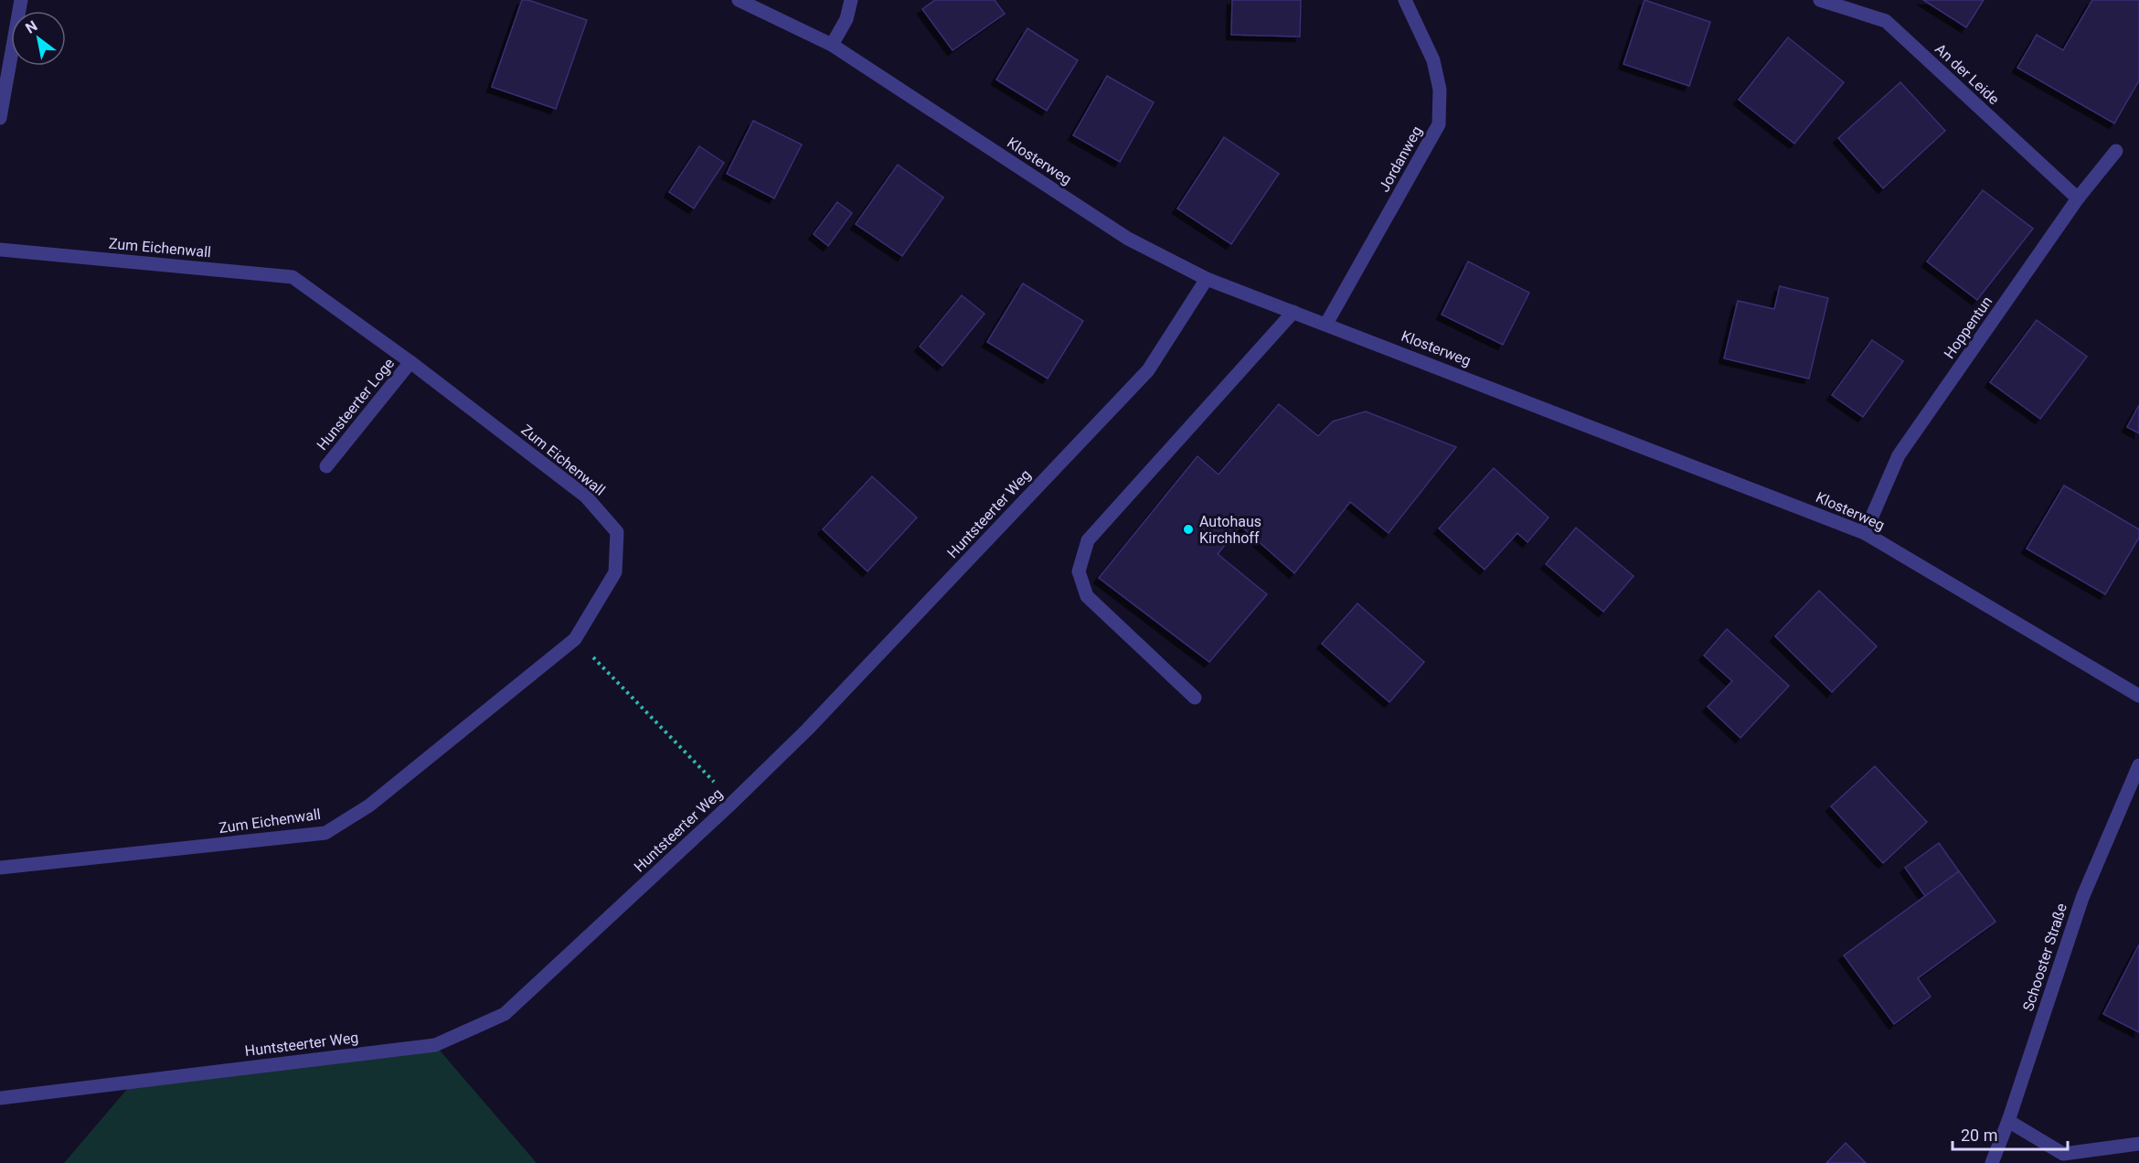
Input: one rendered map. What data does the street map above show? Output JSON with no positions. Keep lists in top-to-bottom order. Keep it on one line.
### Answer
{"streets":{"street":["An der Leide","Jordanweg","Klosterweg","Zum Eichenwall","Hoppentun","Hunsteerter Loge","Huntsteerter Weg","Schooster Straße"]},"crossings":[["An der Leide","Hoppentun"],["Jordanweg","Klosterweg"],["Klosterweg","Hoppentun"],["Klosterweg","Huntsteerter Weg"],["Zum Eichenwall","Hunsteerter Loge"]],"places":["Autohaus Kirchhoff"],"scale_bar":"20 m","north":"top left"}
